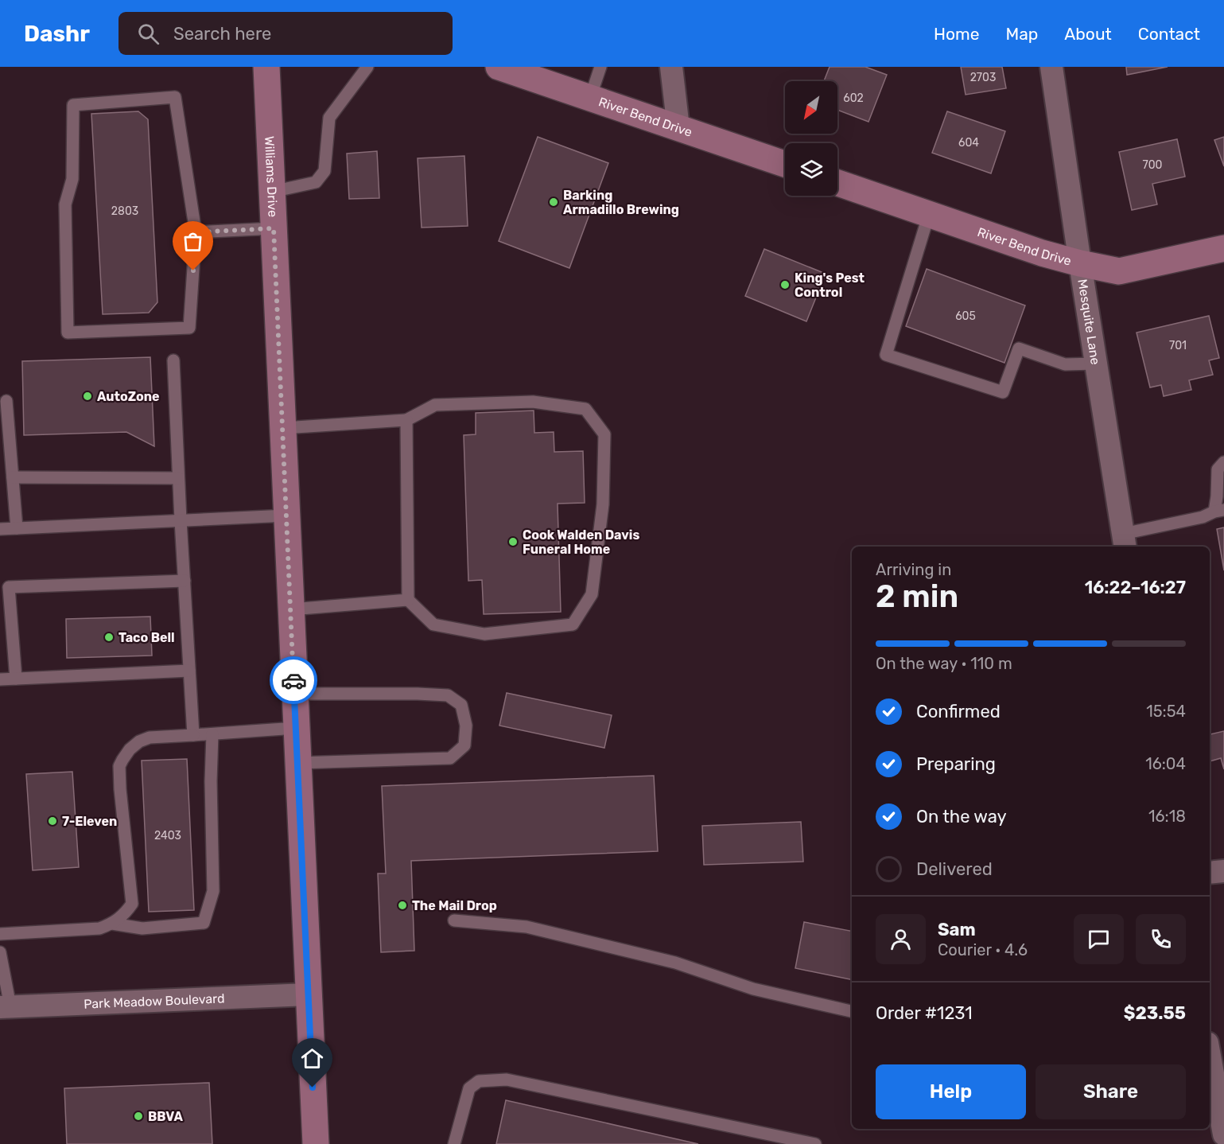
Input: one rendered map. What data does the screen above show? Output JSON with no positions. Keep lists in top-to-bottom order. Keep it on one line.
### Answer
{"streets":{"main road":["River Bend Drive","Williams Drive"],"street":["Mesquite Lane","Park Meadow Boulevard"]},"crossings":[["River Bend Drive","Mesquite Lane"],["Williams Drive","Park Meadow Boulevard"]],"places":["Barking Armadillo Brewing","King's Pest Control","AutoZone","Cook Walden Davis Funeral Home","Taco Bell","7-Eleven","The Mail Drop","BBVA"],"house_numbers":["2703","602","604","700","2803","605","701","2403"],"north":"bottom left","page":{"header":"Dashr","search":"Search here","nav":["Home","Map","About","Contact"],"heading":["2 min","Arriving in","16:22–16:27"],"panel":["Sam","Courier · 4.6","Order #1231","$23.55"],"bar":"On the way · 110 m","list":[["Confirmed","15:54"],["Preparing","16:04"],["On the way","16:18"],"Delivered"],"buttons":["Help","Share"]}}
